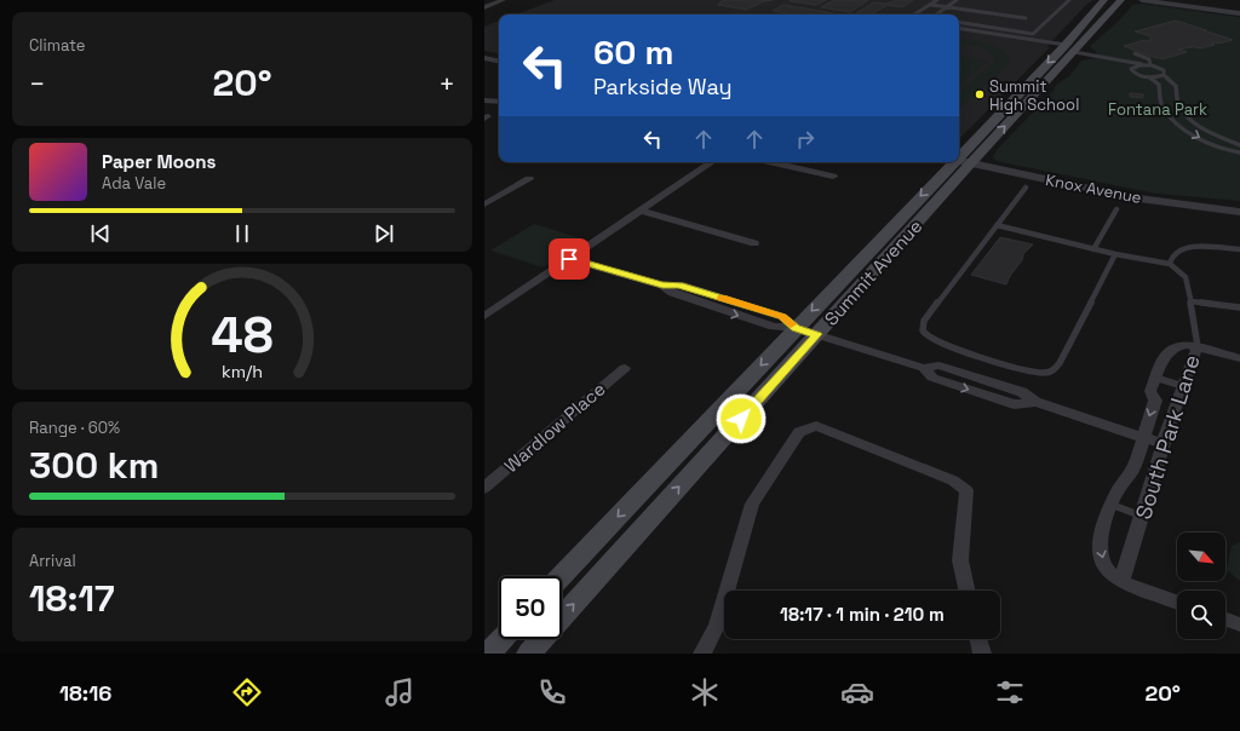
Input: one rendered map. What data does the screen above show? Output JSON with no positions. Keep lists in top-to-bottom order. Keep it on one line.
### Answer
{"streets":{"main road":["Summit Avenue"],"street":["Knox Avenue","Wardlow Place","South Park Lane"]},"crossings":[["Knox Avenue","Summit Avenue"]],"parks":["Fontana Park"],"places":["Summit High School"],"north":"bottom right","page":{"tile":["Climate",["Range · 60%","300 km"],["Arrival","18:17"]],"turn":["60 m","Parkside Way"],"heat":["−","20°","+"],"song":["Paper Moons","Ada Vale"],"limit":"50","trip":"18:17 · 1 min · 210 m","tabs":["18:16","20°"],"gauge":["48","km/h"]}}
